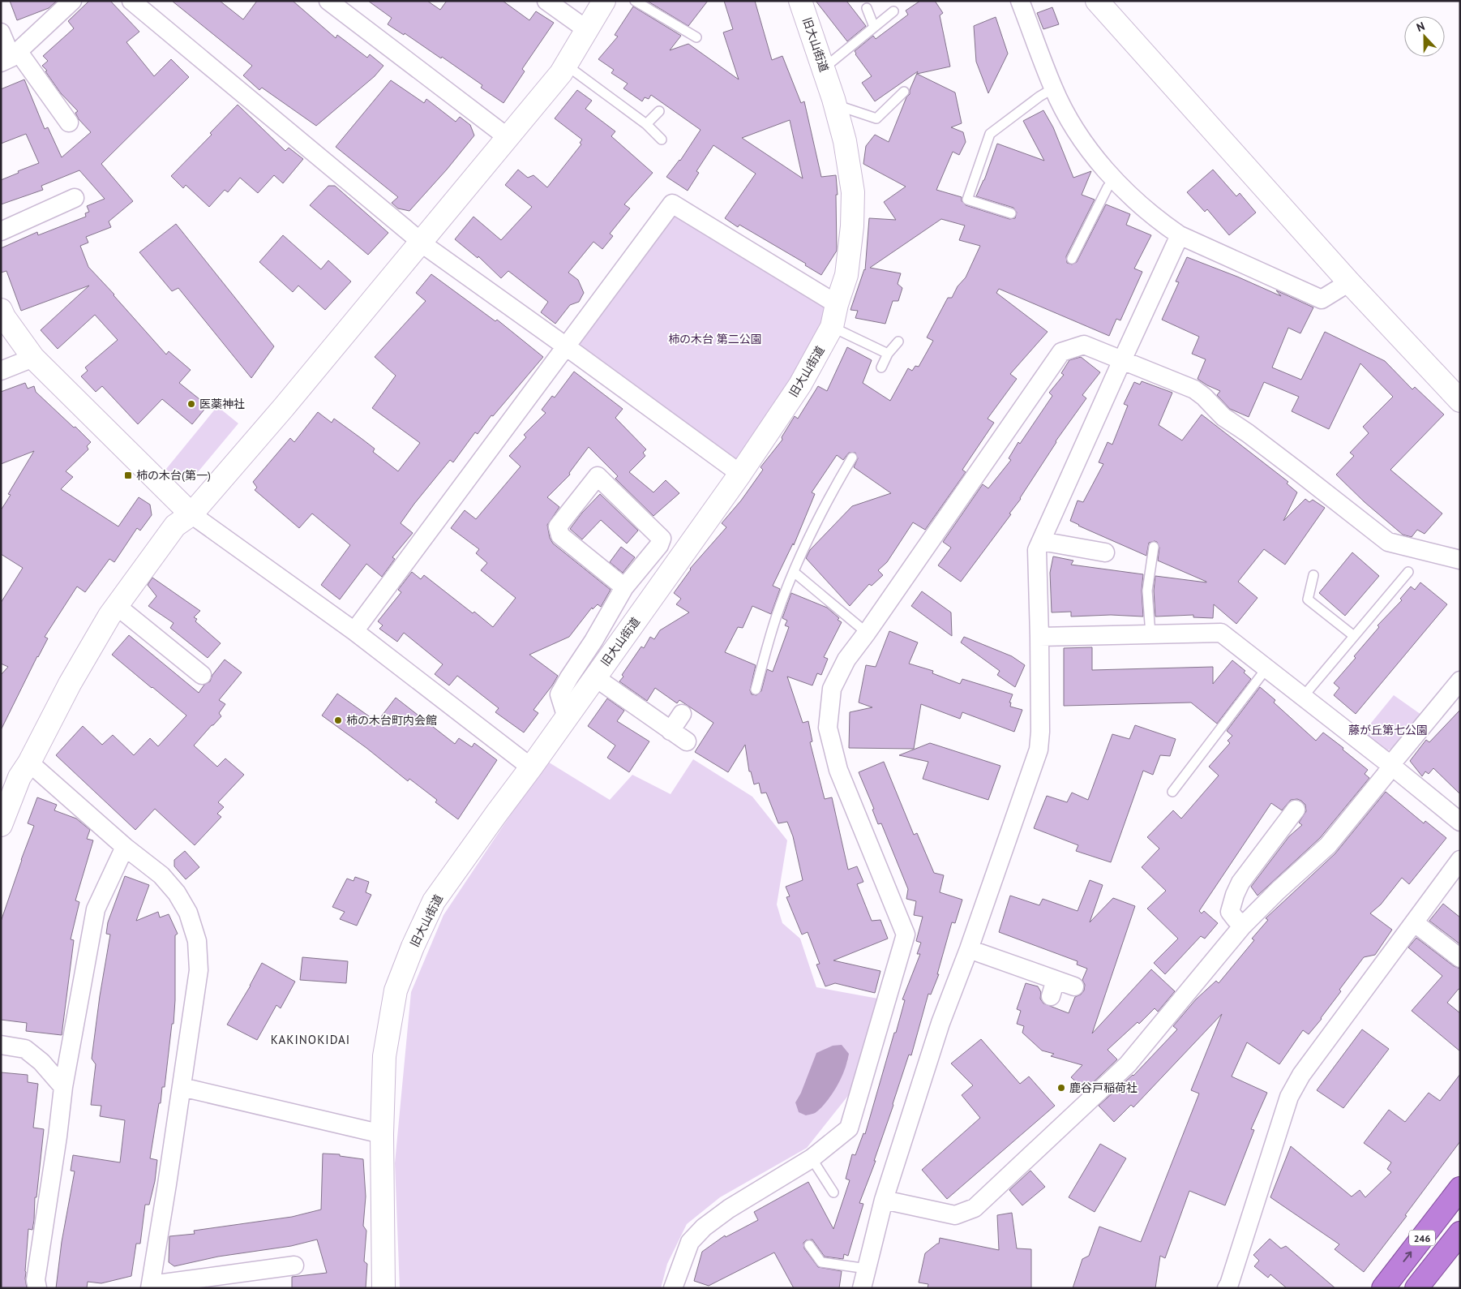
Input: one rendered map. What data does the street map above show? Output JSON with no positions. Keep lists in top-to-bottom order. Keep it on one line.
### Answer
{"streets":{"highway":["246"],"street":["旧大山街道"]},"districts":["KAKINOKIDAI"],"parks":["柿の木台 第二公園","藤が丘第七公園"],"places":{"other":["医薬神社","柿の木台町内会館","鹿谷戸稲荷社"],"transit":["柿の木台(第一)"]},"north":"top"}
